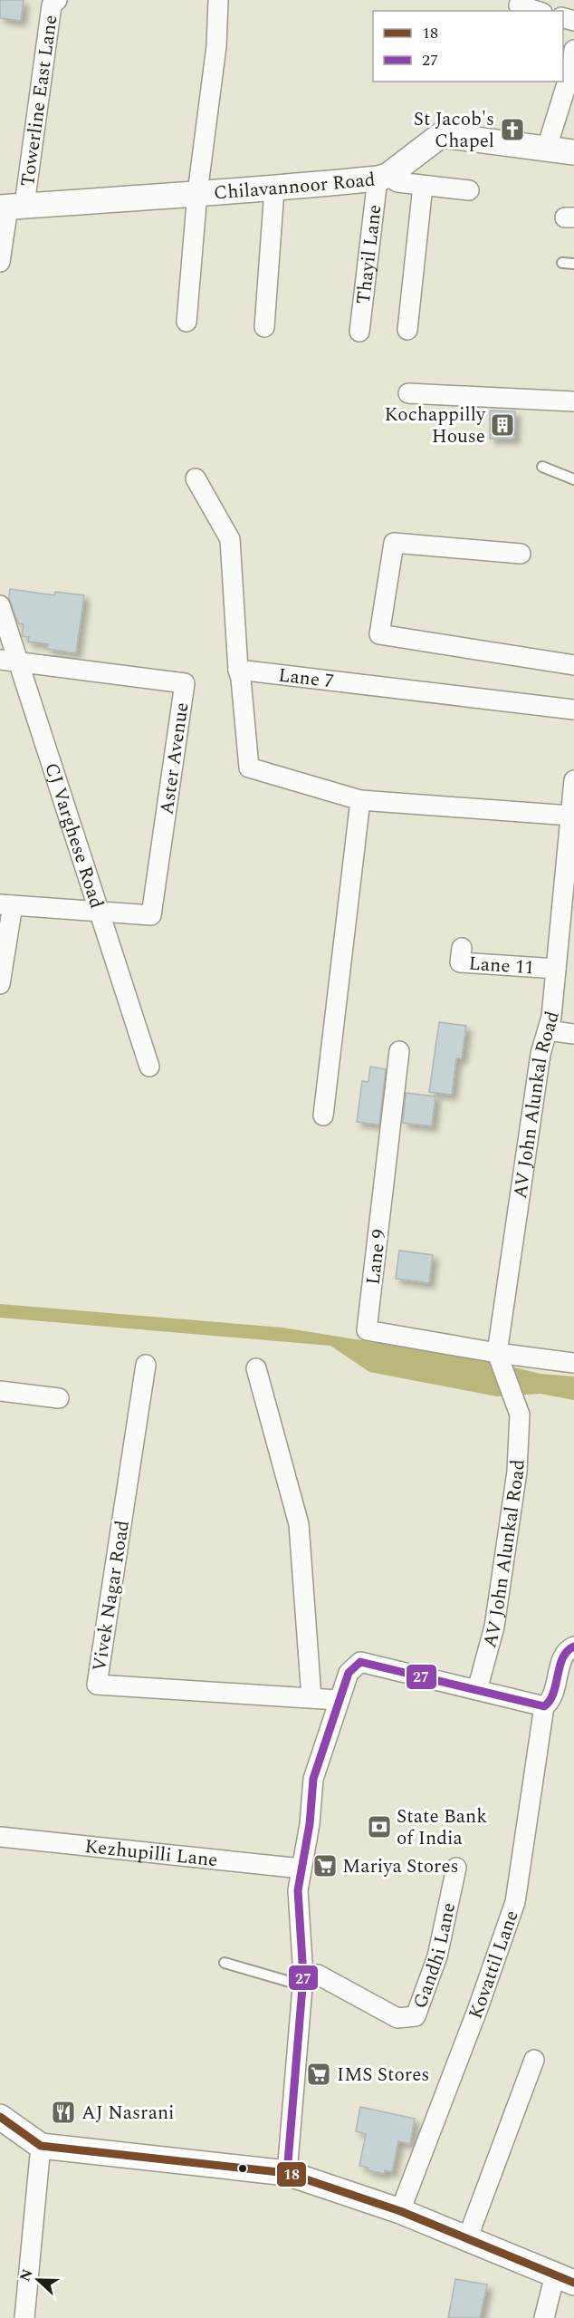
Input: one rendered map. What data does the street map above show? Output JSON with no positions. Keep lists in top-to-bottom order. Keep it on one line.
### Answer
{"streets":{"street":["Towerline East Lane","Chilavannoor Road","Thayil Lane","Lane 7","Aster Avenue","CJ Varghese Road","Lane 11","AV John Alunkal Road","Lane 9","Vivek Nagar Road","Kezhupilli Lane","Gandhi Lane","Kovattil Lane"]},"crossings":[["Towerline East Lane","Chilavannoor Road"],["Chilavannoor Road","Thayil Lane"],["Aster Avenue","CJ Varghese Road"],["Lane 11","AV John Alunkal Road"],["AV John Alunkal Road","Lane 9"]],"places":{"church":["St Jacob's Chapel"],"building":["Kochappilly House"],"bank":["State Bank of India"],"supermarket":["Mariya Stores","IMS Stores"],"restaurant":["AJ Nasrani"]},"lines":["transit line 27","transit line 18"],"legend":["18","27"],"north":"left"}
